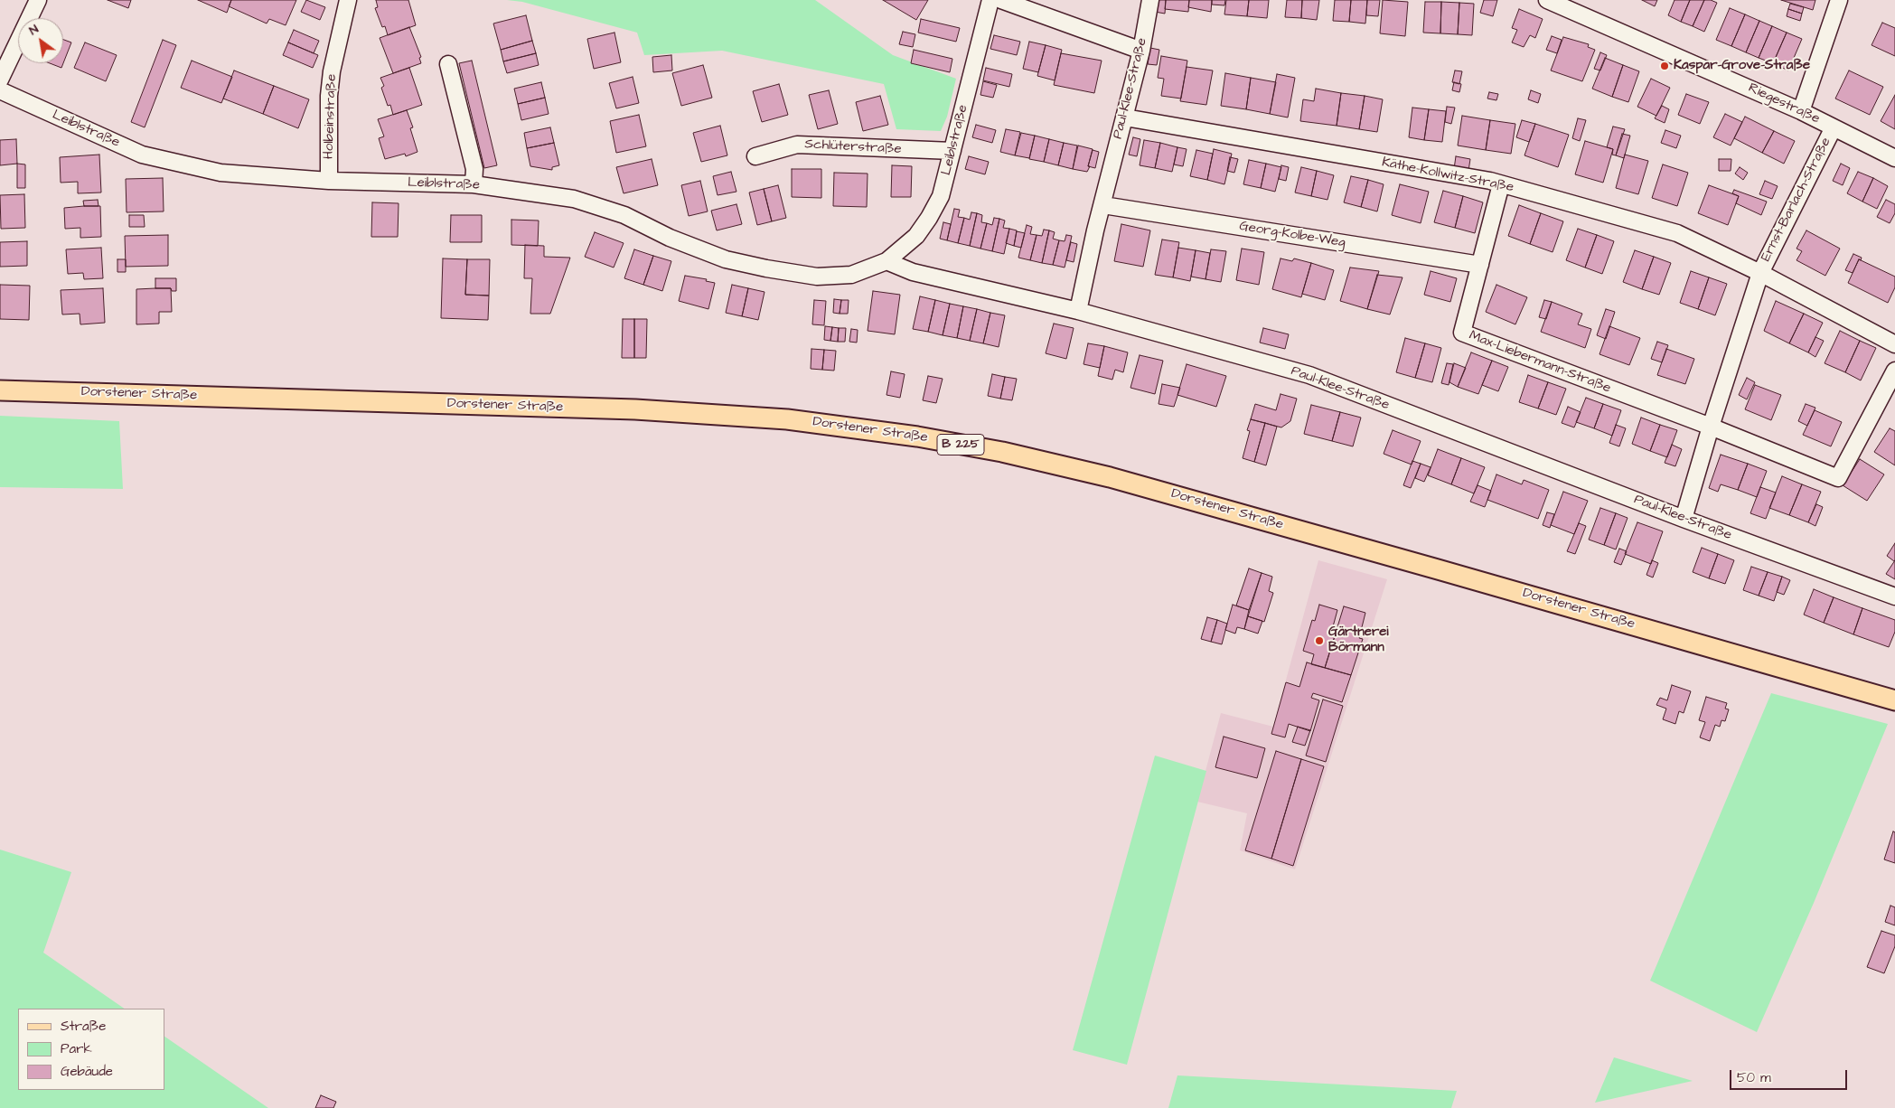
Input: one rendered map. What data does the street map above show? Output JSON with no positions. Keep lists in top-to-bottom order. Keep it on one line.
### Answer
{"streets":{"main road":["Dorstener Straße","B 225"],"street":["Paul-Klee-Straße","Riegestraße","Holbeinstraße","Leiblstraße","Schlüterstraße","Käthe-Kollwitz-Straße","Ernst-Barlach-Straße","Georg-Kolbe-Weg","Max-Liebermann-Straße"]},"crossings":[["Paul-Klee-Straße","Käthe-Kollwitz-Straße"],["Paul-Klee-Straße","Ernst-Barlach-Straße"],["Paul-Klee-Straße","Georg-Kolbe-Weg"],["Riegestraße","Ernst-Barlach-Straße"],["Holbeinstraße","Leiblstraße"],["Leiblstraße","Schlüterstraße"],["Käthe-Kollwitz-Straße","Ernst-Barlach-Straße"],["Käthe-Kollwitz-Straße","Max-Liebermann-Straße"],["Ernst-Barlach-Straße","Max-Liebermann-Straße"],["Georg-Kolbe-Weg","Max-Liebermann-Straße"]],"places":["Kaspar-Grove-Straße","Gärtnerei Börmann"],"legend":["Straße","Park","Gebäude"],"scale_bar":"50 m","north":"top left"}
